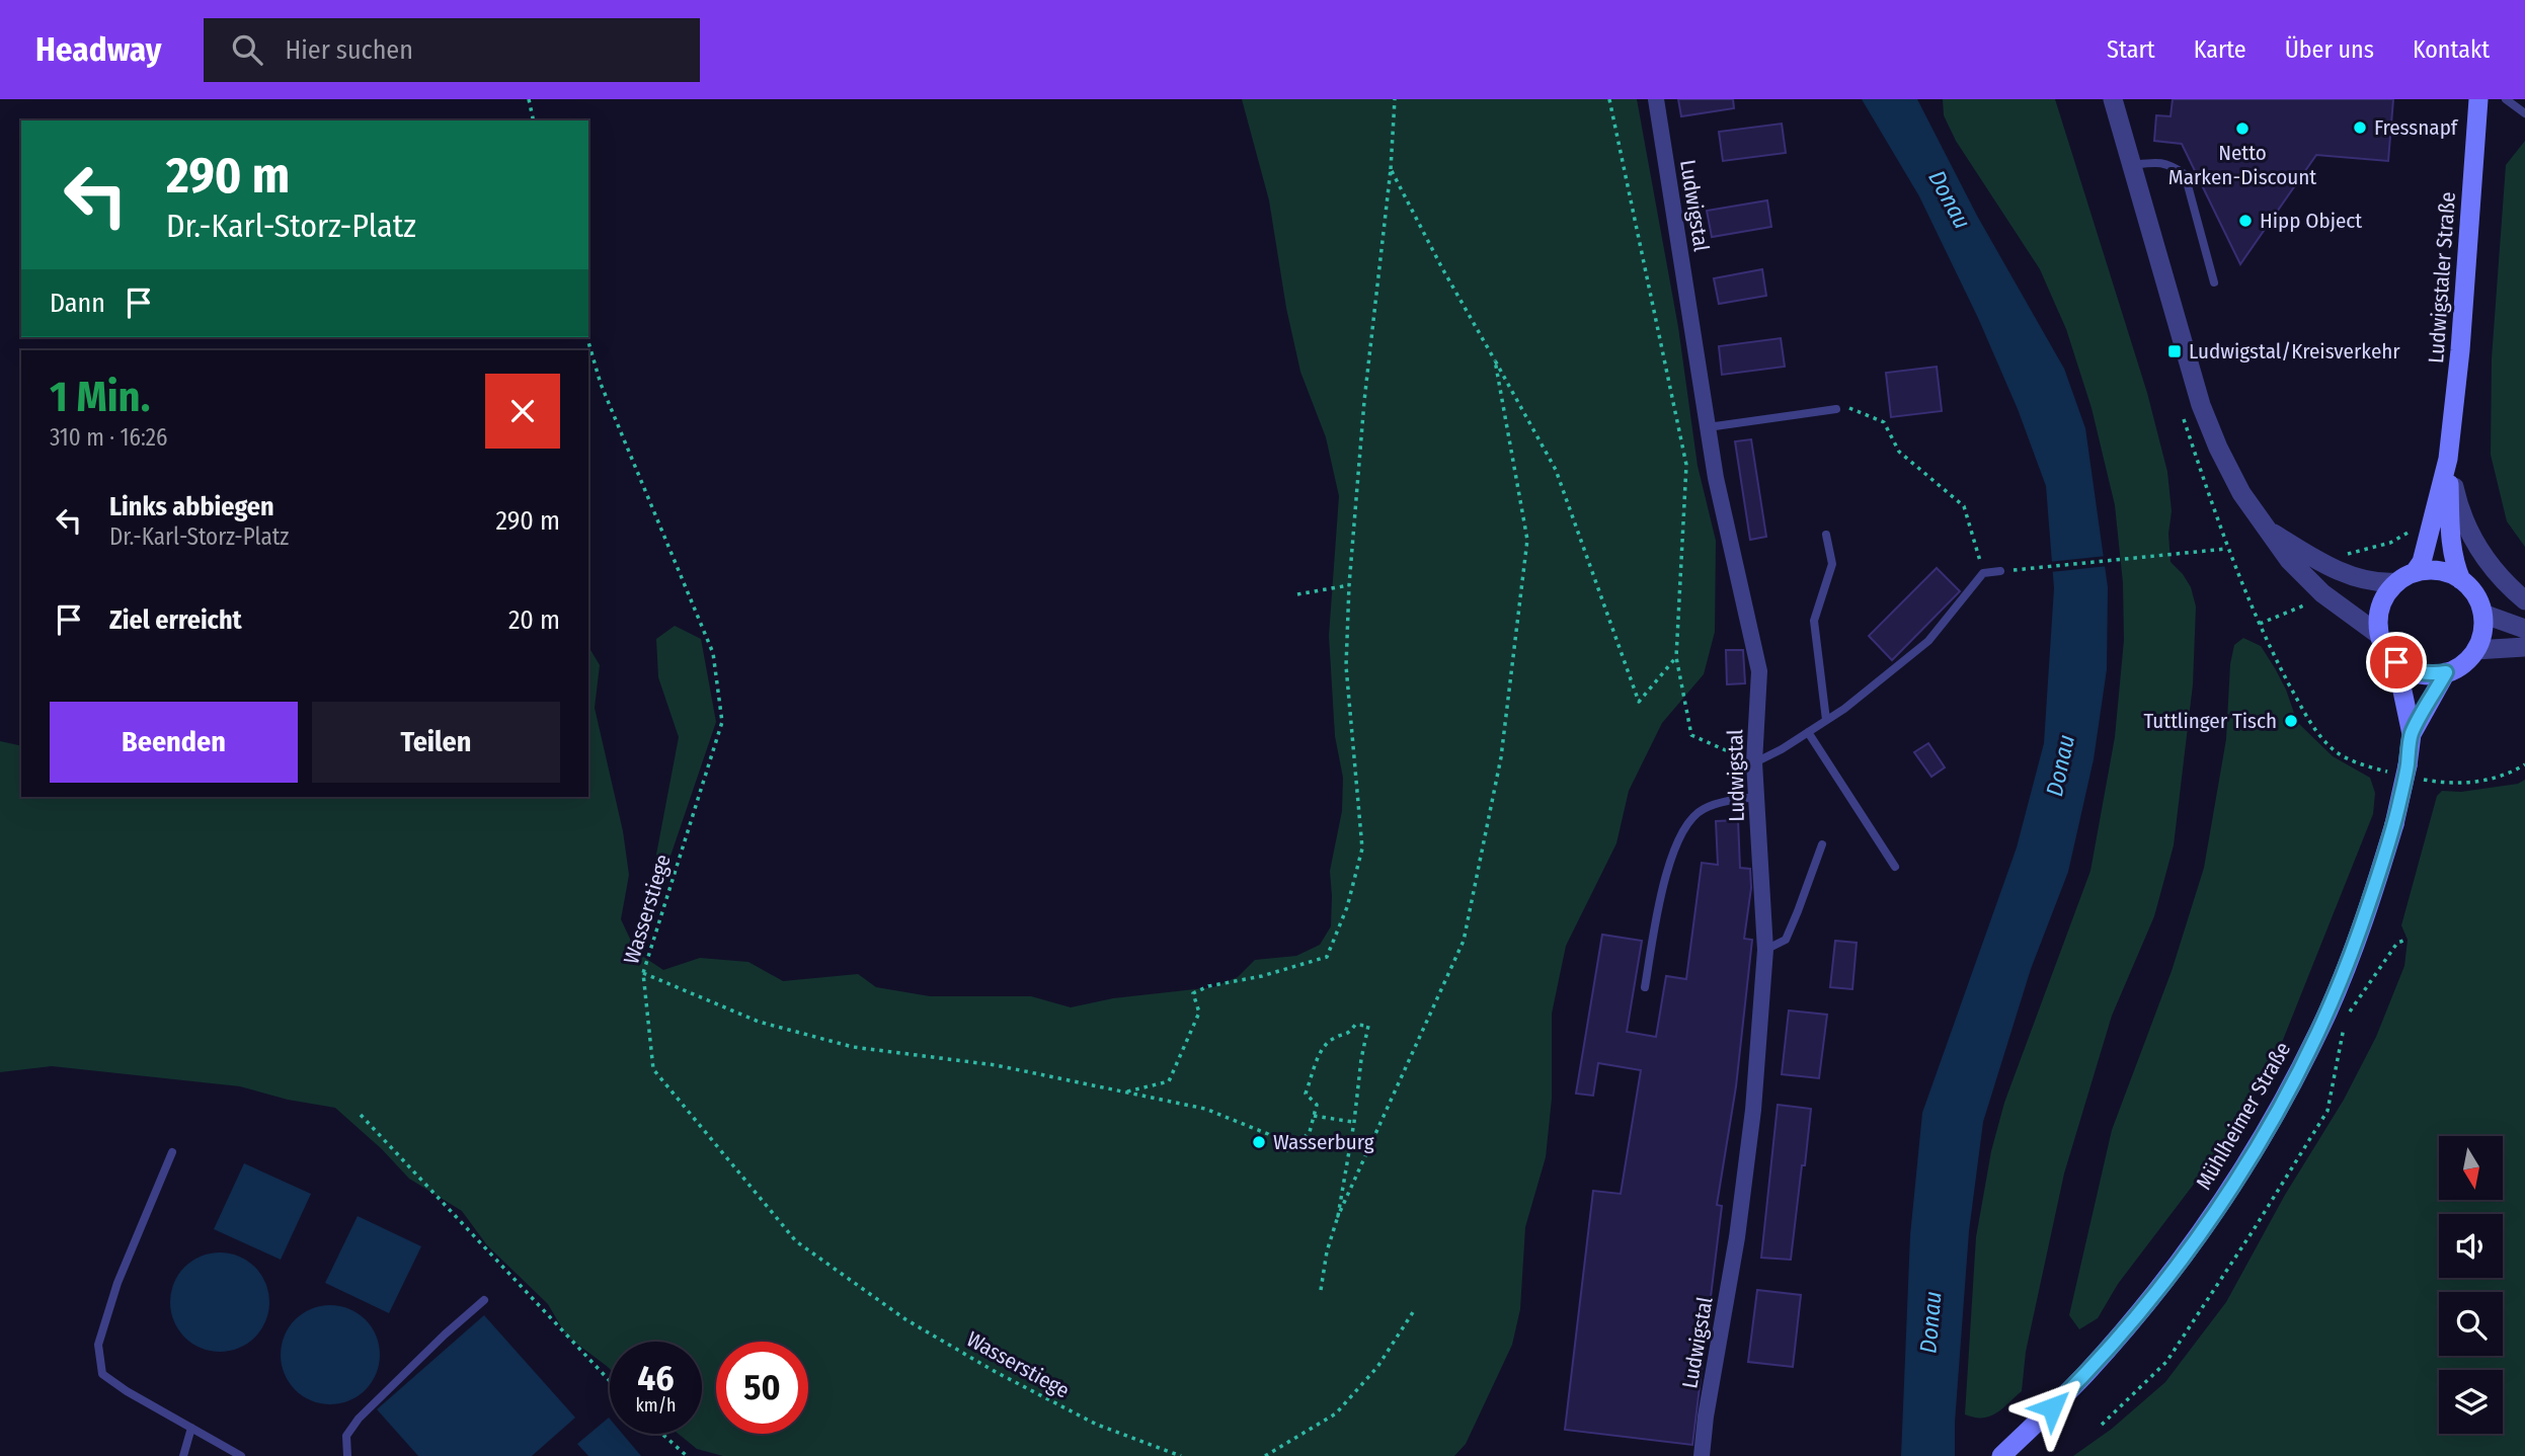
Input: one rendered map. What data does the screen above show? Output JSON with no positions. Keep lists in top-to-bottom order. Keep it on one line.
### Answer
{"streets":{"main road":["Ludwigstaler Straße","Mühlheimer Straße"],"street":["Ludwigstal"],"path":["Wasserstiege"]},"crossings":[["Ludwigstaler Straße","Mühlheimer Straße"]],"water":["Donau"],"places":{"other":["Fressnapf","Netto Marken-Discount","Hipp Object","Tuttlinger Tisch","Wasserburg"],"transit":["Ludwigstal/Kreisverkehr"]},"north":"bottom","page":{"header":"Headway","search":"Hier suchen","nav":["Start","Karte","Über uns","Kontakt"],"turn":["290 m","Dr.-Karl-Storz-Platz"],"then":"Dann","heading":["1 Min.","310 m · 16:26"],"list":[{"name":"Links abbiegen","note":"Dr.-Karl-Storz-Platz","value":"290 m"},{"name":"Ziel erreicht","value":"20 m"}],"buttons":["Beenden","Teilen"],"speed":"46 km/h","limit":"50"}}
